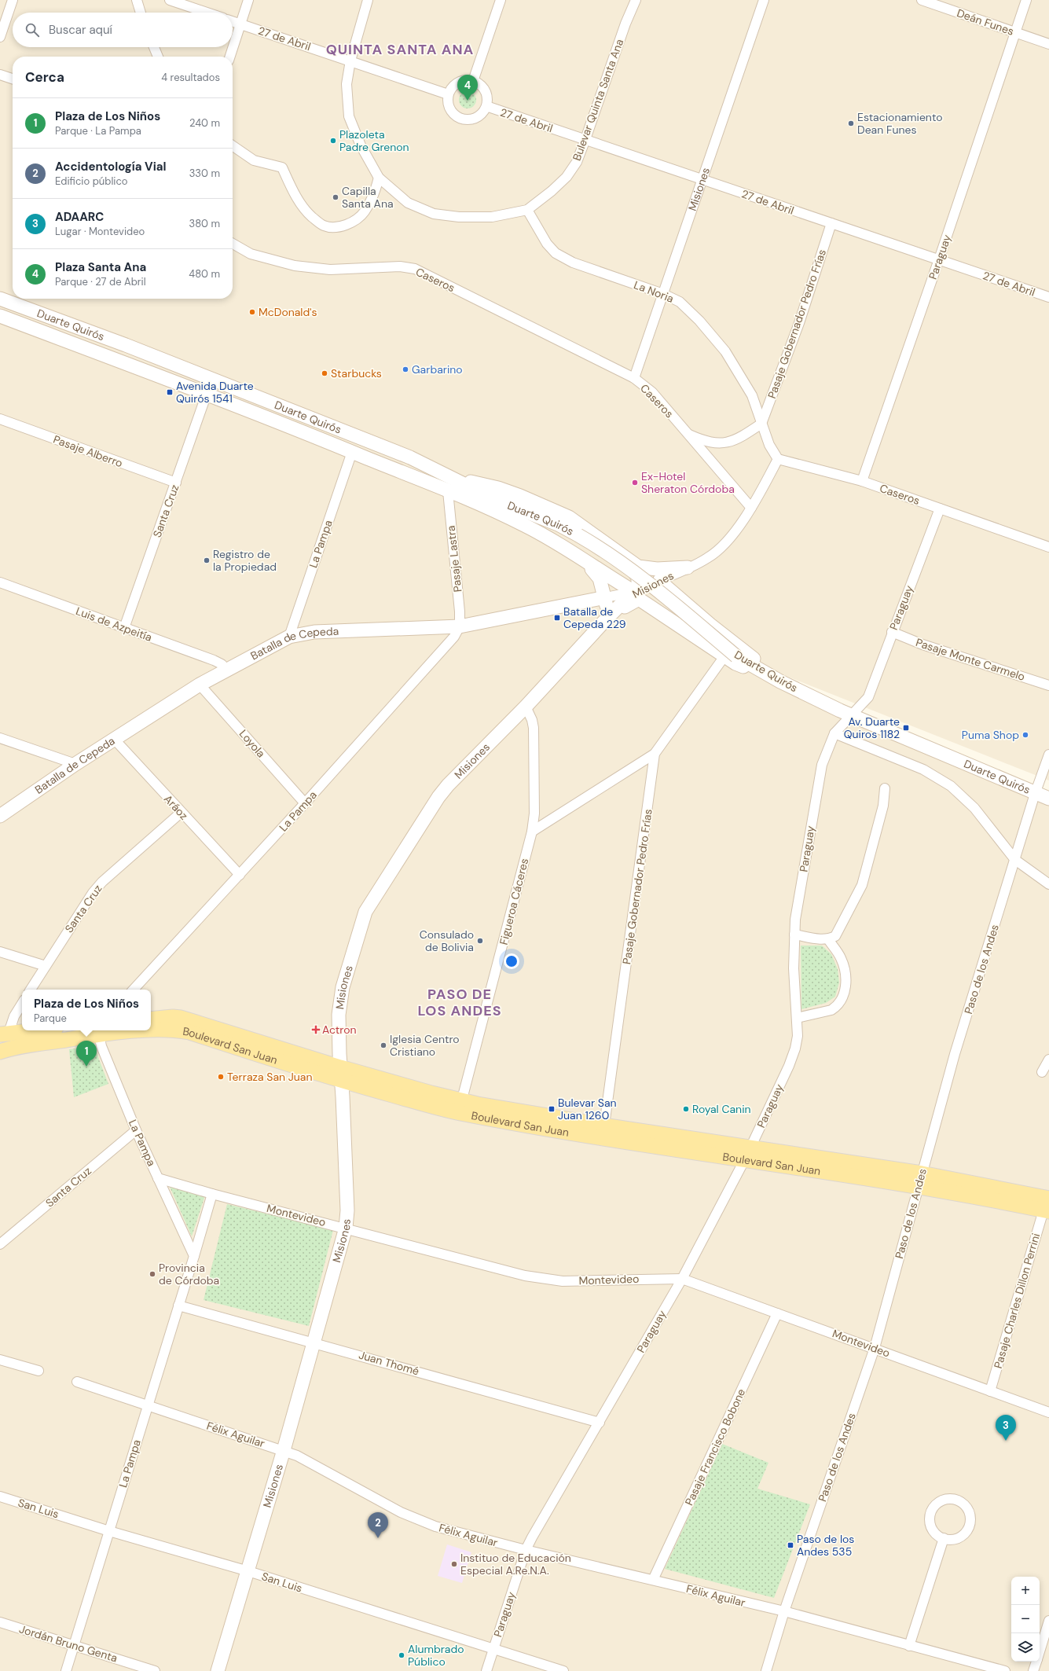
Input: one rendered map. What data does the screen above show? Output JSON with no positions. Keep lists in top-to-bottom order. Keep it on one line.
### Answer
{"streets":{"main road":["Misiones","Duarte Quirós","Batalla de Cepeda","Boulevard San Juan"],"street":["Deán Funes","27 de Abril","Bulevar Quinta Santa Ana","Paraguay","Caseros","La Noria","Pasaje Gobernador Pedro Frías","Pasaje Alberro","Santa Cruz","La Pampa","Pasaje Lastra","Luis de Azpeitía","Pasaje Monte Carmelo","Loyola","Aráoz","Figueroa Cáceres","Paso de los Andes","Montevideo","Pasaje Charles Dillon Perrini","Juan Thomé","Félix Aguilar","Pasaje Francisco Bobone","San Luis","Jordán Bruno Genta"]},"crossings":[["Deán Funes","Paraguay"],["27 de Abril","Bulevar Quinta Santa Ana"],["27 de Abril","Misiones"],["27 de Abril","Paraguay"],["27 de Abril","Pasaje Gobernador Pedro Frías"],["Bulevar Quinta Santa Ana","La Noria"],["Misiones","Caseros"],["Misiones","La Noria"],["Misiones","Duarte Quirós"],["Misiones","Batalla de Cepeda"],["Misiones","Figueroa Cáceres"],["Misiones","Boulevard San Juan"],["Misiones","Montevideo"],["Misiones","Juan Thomé"],["Misiones","Félix Aguilar"],["Misiones","San Luis"],["Paraguay","Caseros"],["Paraguay","Duarte Quirós"],["Paraguay","Pasaje Monte Carmelo"],["Paraguay","Boulevard San Juan"],["Paraguay","Montevideo"],["Paraguay","Juan Thomé"],["Paraguay","Félix Aguilar"],["Paraguay","San Luis"],["Caseros","La Noria"],["Caseros","Pasaje Gobernador Pedro Frías"],["La Noria","Pasaje Gobernador Pedro Frías"],["Pasaje Gobernador Pedro Frías","Duarte Quirós"],["Pasaje Gobernador Pedro Frías","Boulevard San Juan"],["Duarte Quirós","Santa Cruz"],["Duarte Quirós","La Pampa"],["Duarte Quirós","Pasaje Lastra"],["Duarte Quirós","Batalla de Cepeda"],["Duarte Quirós","Paso de los Andes"],["Pasaje Alberro","Santa Cruz"],["Santa Cruz","La Pampa"],["Santa Cruz","Luis de Azpeitía"],["Santa Cruz","Aráoz"],["La Pampa","Pasaje Lastra"],["La Pampa","Batalla de Cepeda"],["La Pampa","Loyola"],["La Pampa","Aráoz"],["La Pampa","Boulevard San Juan"],["La Pampa","Montevideo"],["La Pampa","Juan Thomé"],["La Pampa","Félix Aguilar"],["La Pampa","San Luis"],["La Pampa","Jordán Bruno Genta"],["Pasaje Lastra","Batalla de Cepeda"],["Luis de Azpeitía","Batalla de Cepeda"],["Batalla de Cepeda","Loyola"],["Batalla de Cepeda","Aráoz"],["Figueroa Cáceres","Boulevard San Juan"],["Paso de los Andes","Boulevard San Juan"],["Paso de los Andes","Montevideo"],["Paso de los Andes","Félix Aguilar"],["Boulevard San Juan","Pasaje Charles Dillon Perrini"],["Montevideo","Pasaje Charles Dillon Perrini"],["Montevideo","Pasaje Francisco Bobone"],["Félix Aguilar","Pasaje Francisco Bobone"]],"districts":["QUINTA SANTA ANA","PASO DE LOS ANDES"],"places":{"other":["Estacionamiento Dean Funes","Plazoleta Padre Grenon","Capilla Santa Ana","McDonald's","Garbarino","Starbucks","Ex-Hotel Sheraton Córdoba","Registro de la Propiedad","Puma Shop","Consulado de Bolivia","Iglesia Centro Cristiano","Terraza San Juan","Royal Canin","Provincia de Córdoba","Instituo de Educación Especial A.Re.N.A.","Alumbrado Público"],"transit":["Avenida Duarte Quirós 1541","Batalla de Cepeda 229","Av. Duarte Quiros 1182","Bulevar San Juan 1260","Paso de los Andes 535"],"health":["Actron"]},"page":{"search":"Buscar aquí","heading":["Cerca","4 resultados"],"pins":["4","1","3","2"],"list":[{"mark":"1","name":"Plaza de Los Niños","note":"Parque · La Pampa","value":"240 m"},{"mark":"2","name":"Accidentología Vial","note":"Edificio público","value":"330 m"},{"mark":"3","name":"ADAARC","note":"Lugar · Montevideo","value":"380 m"},{"mark":"4","name":"Plaza Santa Ana","note":"Parque · 27 de Abril","value":"480 m"}],"popup":["Plaza de Los Niños","Parque"],"map_buttons":["+","−"]}}
